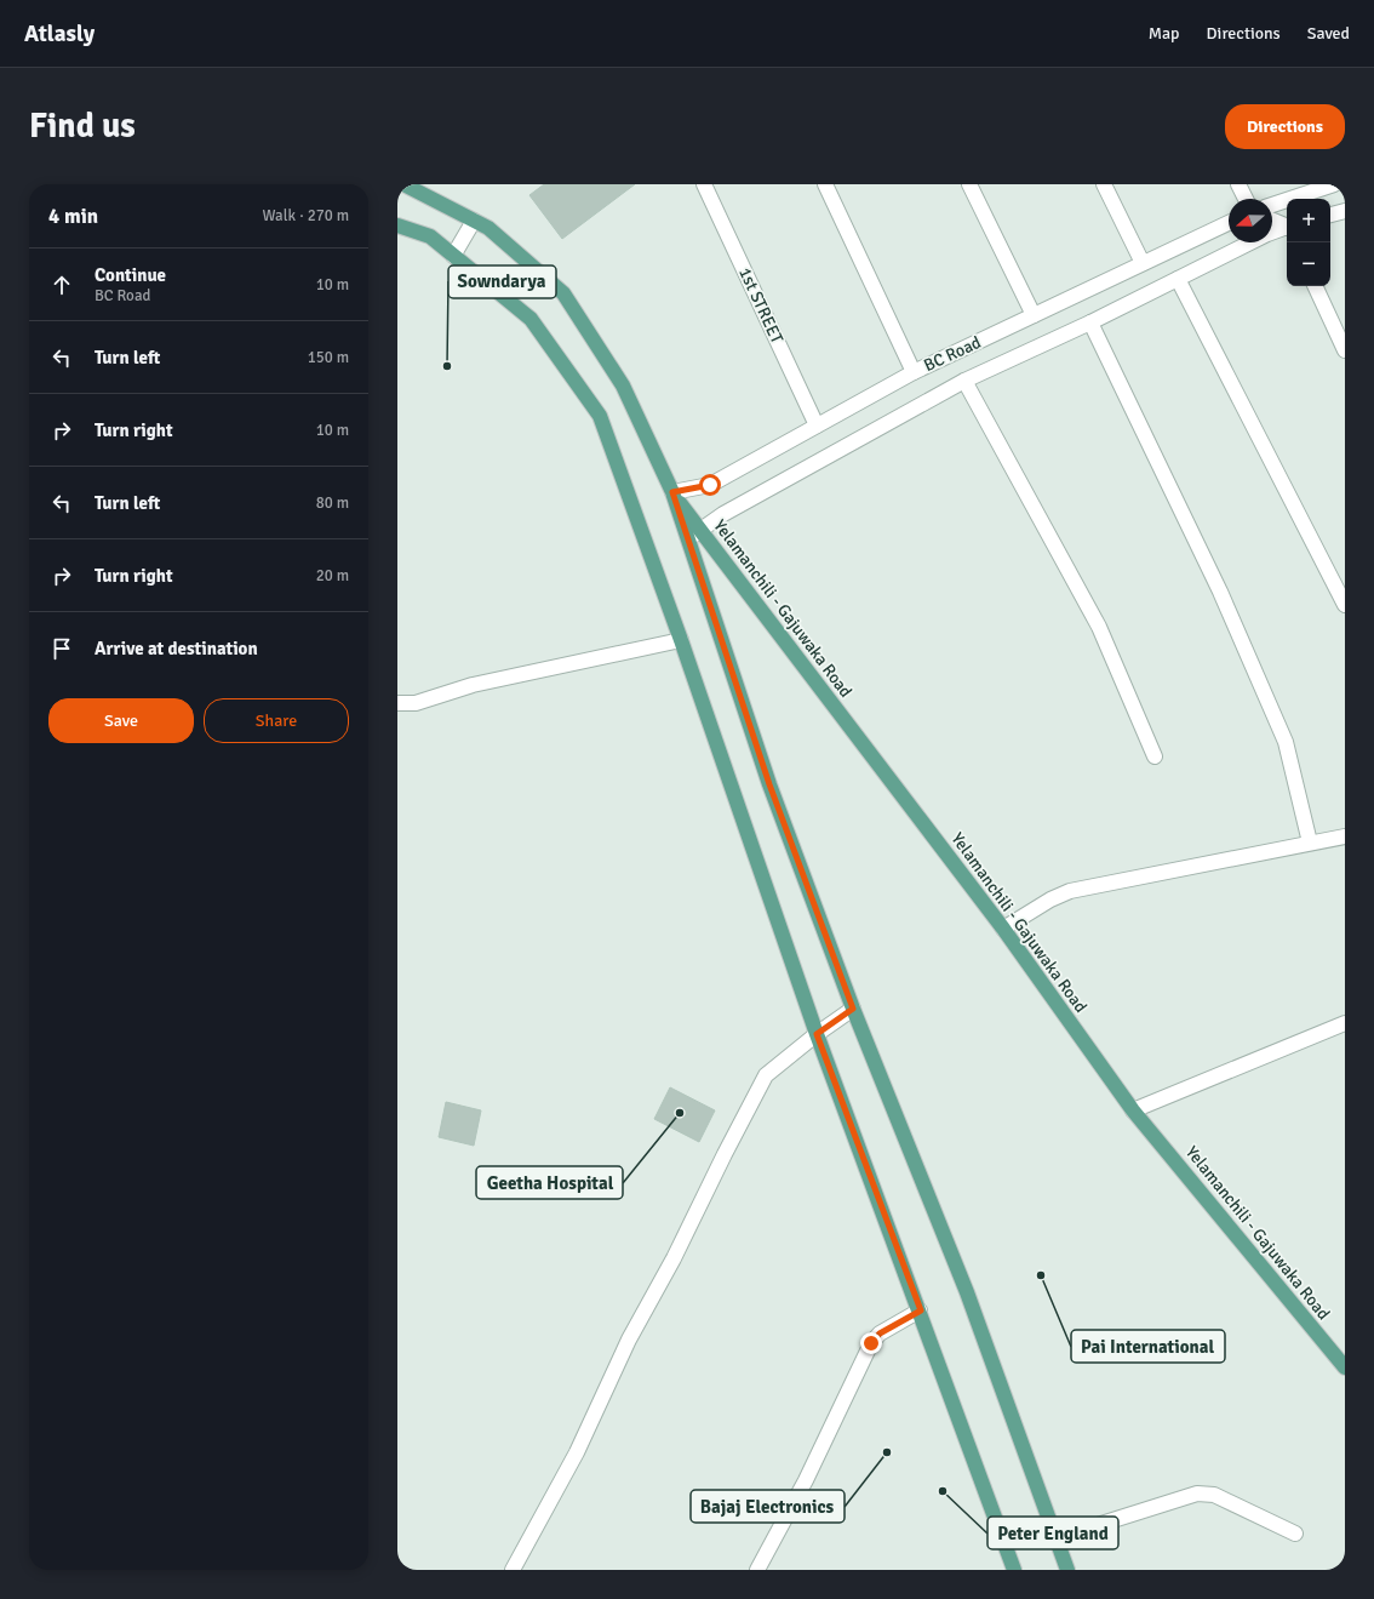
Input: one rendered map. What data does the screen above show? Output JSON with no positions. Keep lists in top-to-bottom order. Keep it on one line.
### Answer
{"streets":{"main road":["Yelamanchili - Gajuwaka Road"],"street":["1st STREET","BC Road"]},"crossings":[["1st STREET","BC Road"],["BC Road","Yelamanchili - Gajuwaka Road"]],"places":["Sowndarya","Geetha Hospital","Pai International","Bajaj Electronics","Peter England"],"north":"left","page":{"header":"Atlasly","nav":["Map","Directions","Saved"],"buttons":["Directions",["Save","Share"]],"title":"Find us","heading":["4 min","Walk · 270 m"],"map_buttons":["+","−"],"list":[["Continue","BC Road","10 m"],["Turn left","150 m"],["Turn right","10 m"],["Turn left","80 m"],["Turn right","20 m"],"Arrive at destination"]}}
